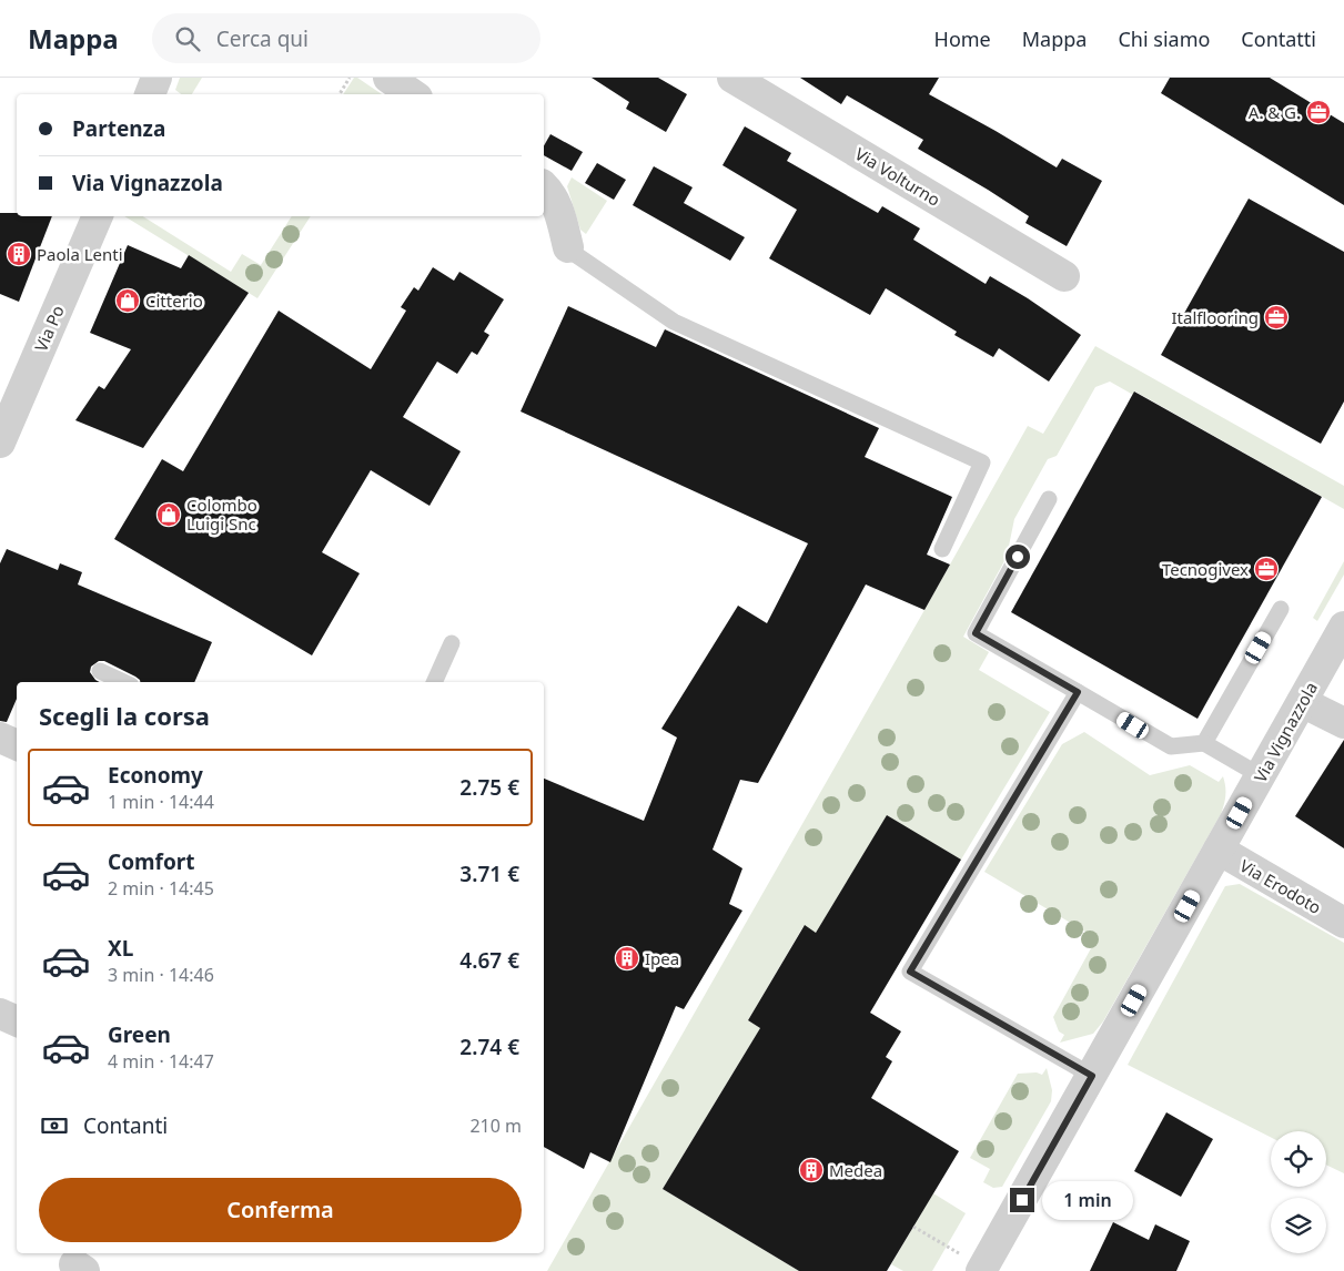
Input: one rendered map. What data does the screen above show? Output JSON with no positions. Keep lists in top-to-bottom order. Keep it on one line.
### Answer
{"streets":{"street":["Via Volturno","Via Po","Via Vignazzola","Via Erodoto"]},"crossings":[["Via Vignazzola","Via Erodoto"]],"places":{"office":["A. & G.","Italflooring","Tecnogivex"],"building":["Paola Lenti","Ipea","Medea"],"shop":["Citterio","Colombo Luigi Snc"]},"page":{"header":"Mappa","search":"Cerca qui","nav":["Home","Mappa","Chi siamo","Contatti"],"banner":["Partenza","Via Vignazzola"],"heading":"Scegli la corsa","list":[{"name":"Economy","note":"1 min · 14:44","value":"2.75 €"},{"name":"Comfort","note":"2 min · 14:45","value":"3.71 €"},{"name":"XL","note":"3 min · 14:46","value":"4.67 €"},{"name":"Green","note":"4 min · 14:47","value":"2.74 €"}],"pay":["Contanti","210 m"],"buttons":"Conferma","bubble":"1 min"}}
